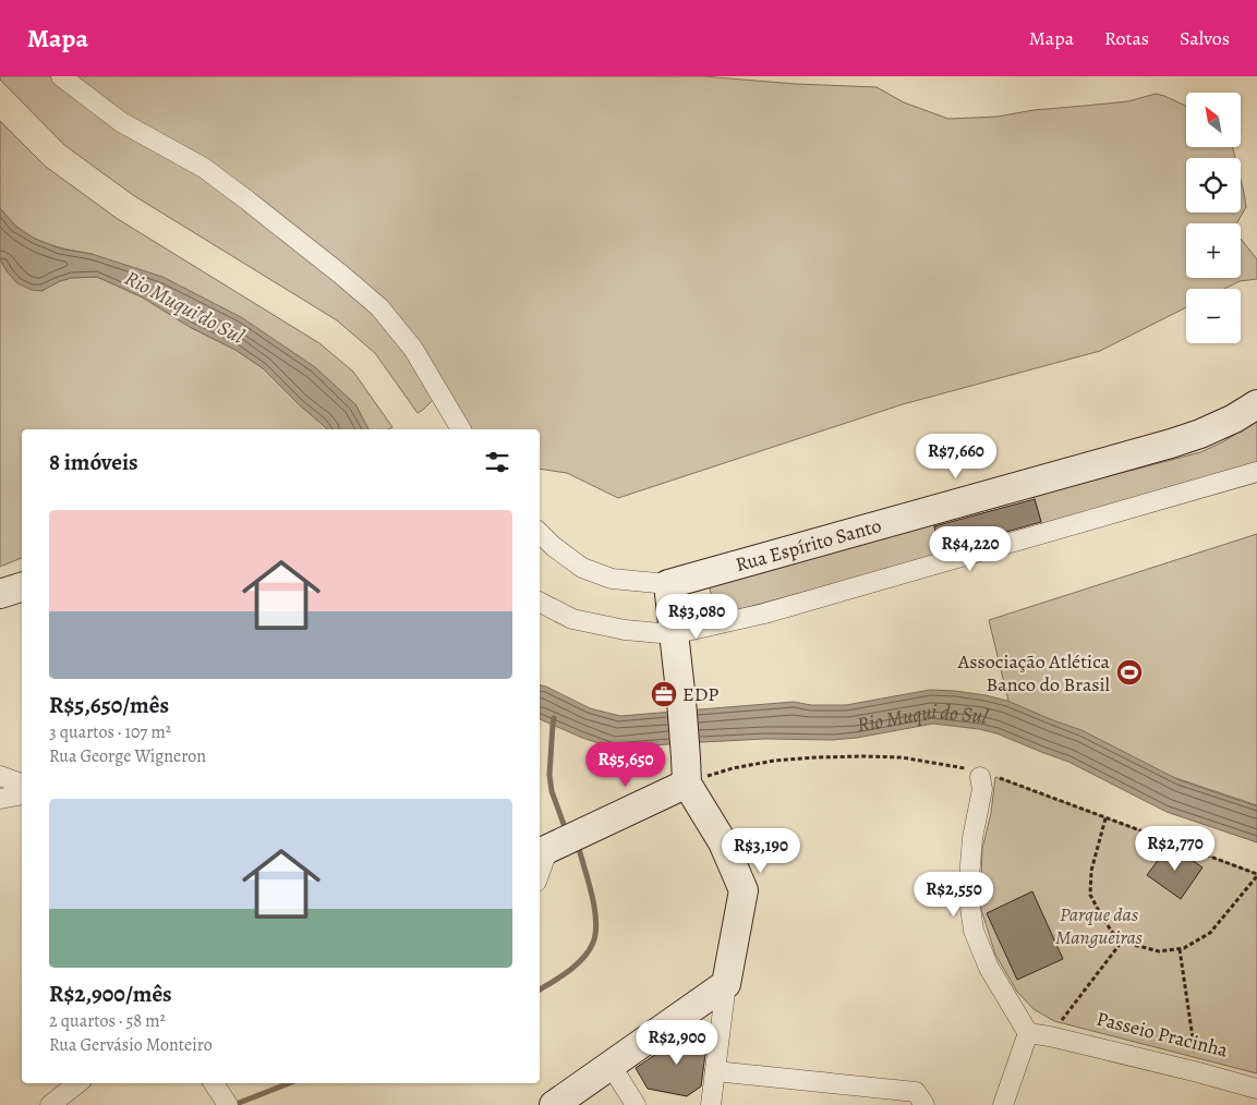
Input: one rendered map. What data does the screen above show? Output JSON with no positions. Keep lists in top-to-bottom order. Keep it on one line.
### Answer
{"streets":{"main road":["Rua Espírito Santo"],"path":["Passeio Pracinha"]},"water":["Rio Muqui do Sul"],"parks":["Parque das Mangueiras"],"places":{"sports":["Associação Atlética Banco do Brasil"],"office":["EDP"]},"north":"top left","page":{"header":"Mapa","nav":["Mapa","Rotas","Salvos"],"map_buttons":["+","−"],"heading":"8 imóveis","price":["R$7,660","R$4,220","R$3,080","R$5,650","R$2,770","R$3,190","R$2,550","R$2,900"],"list":[{"name":"R$5,650/mês","note":"3 quartos · 107 m² · Rua George Wigneron"},{"name":"R$2,900/mês","note":"2 quartos · 58 m² · Rua Gervásio Monteiro"}]}}
